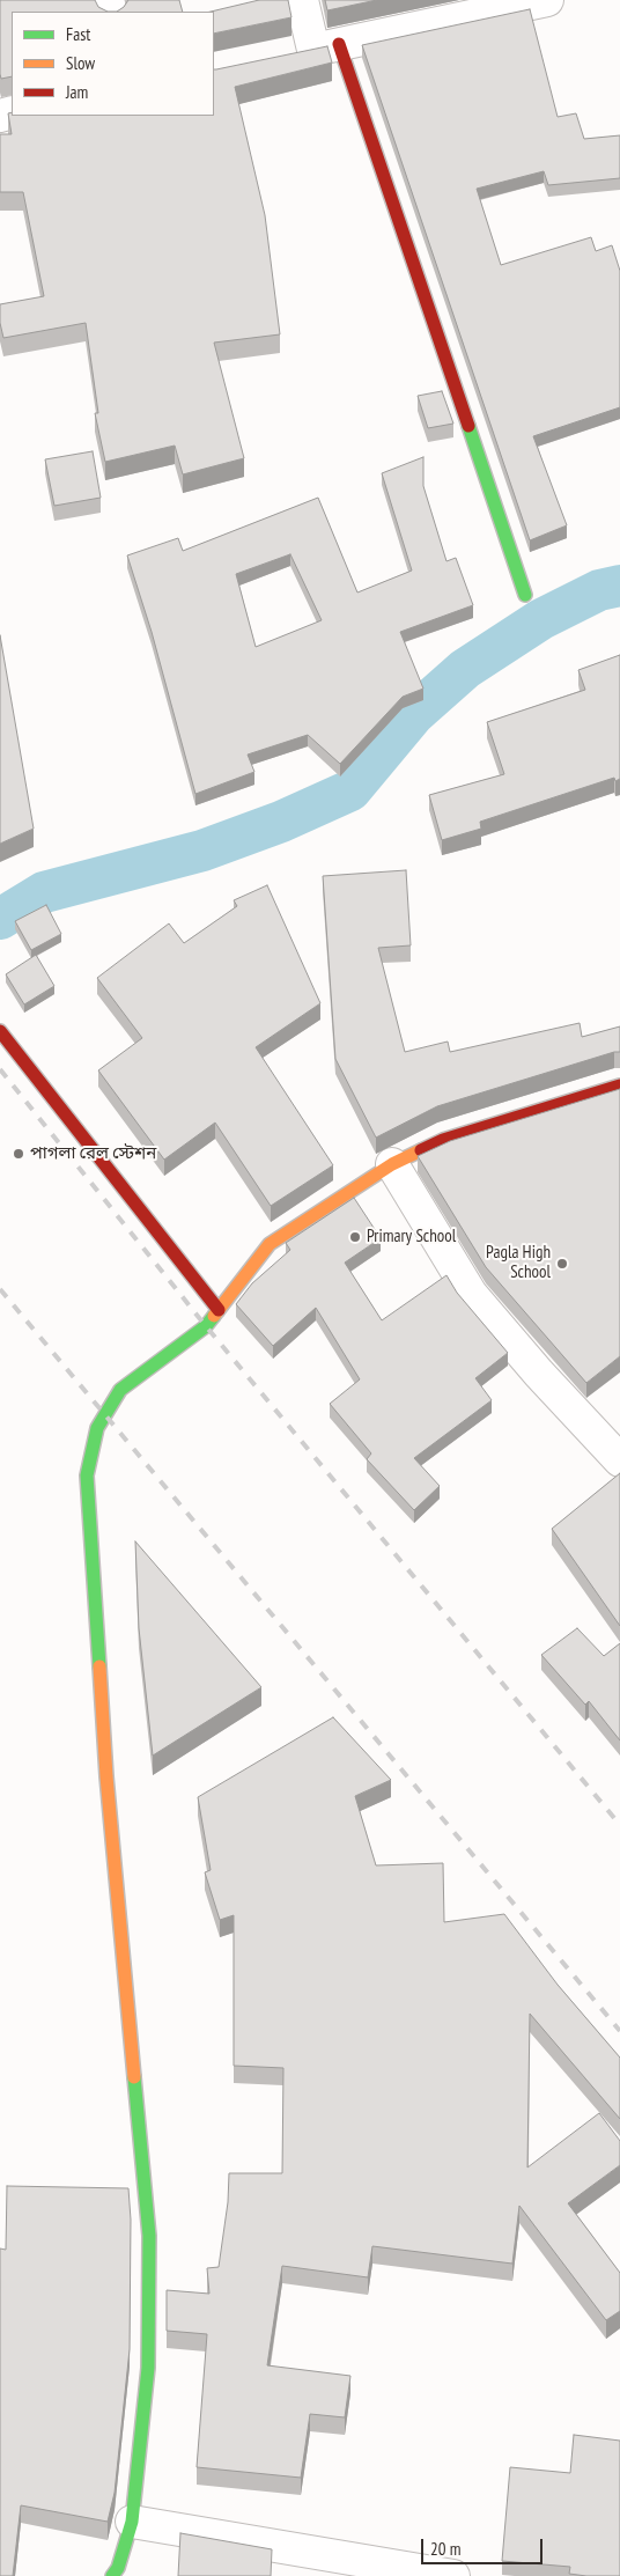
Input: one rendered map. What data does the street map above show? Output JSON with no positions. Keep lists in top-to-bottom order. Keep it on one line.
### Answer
{"places":["পাগলা রেল স্টেশন","Primary School","Pagla High School"],"legend":["Fast","Slow","Jam"],"scale_bar":"20 m"}
